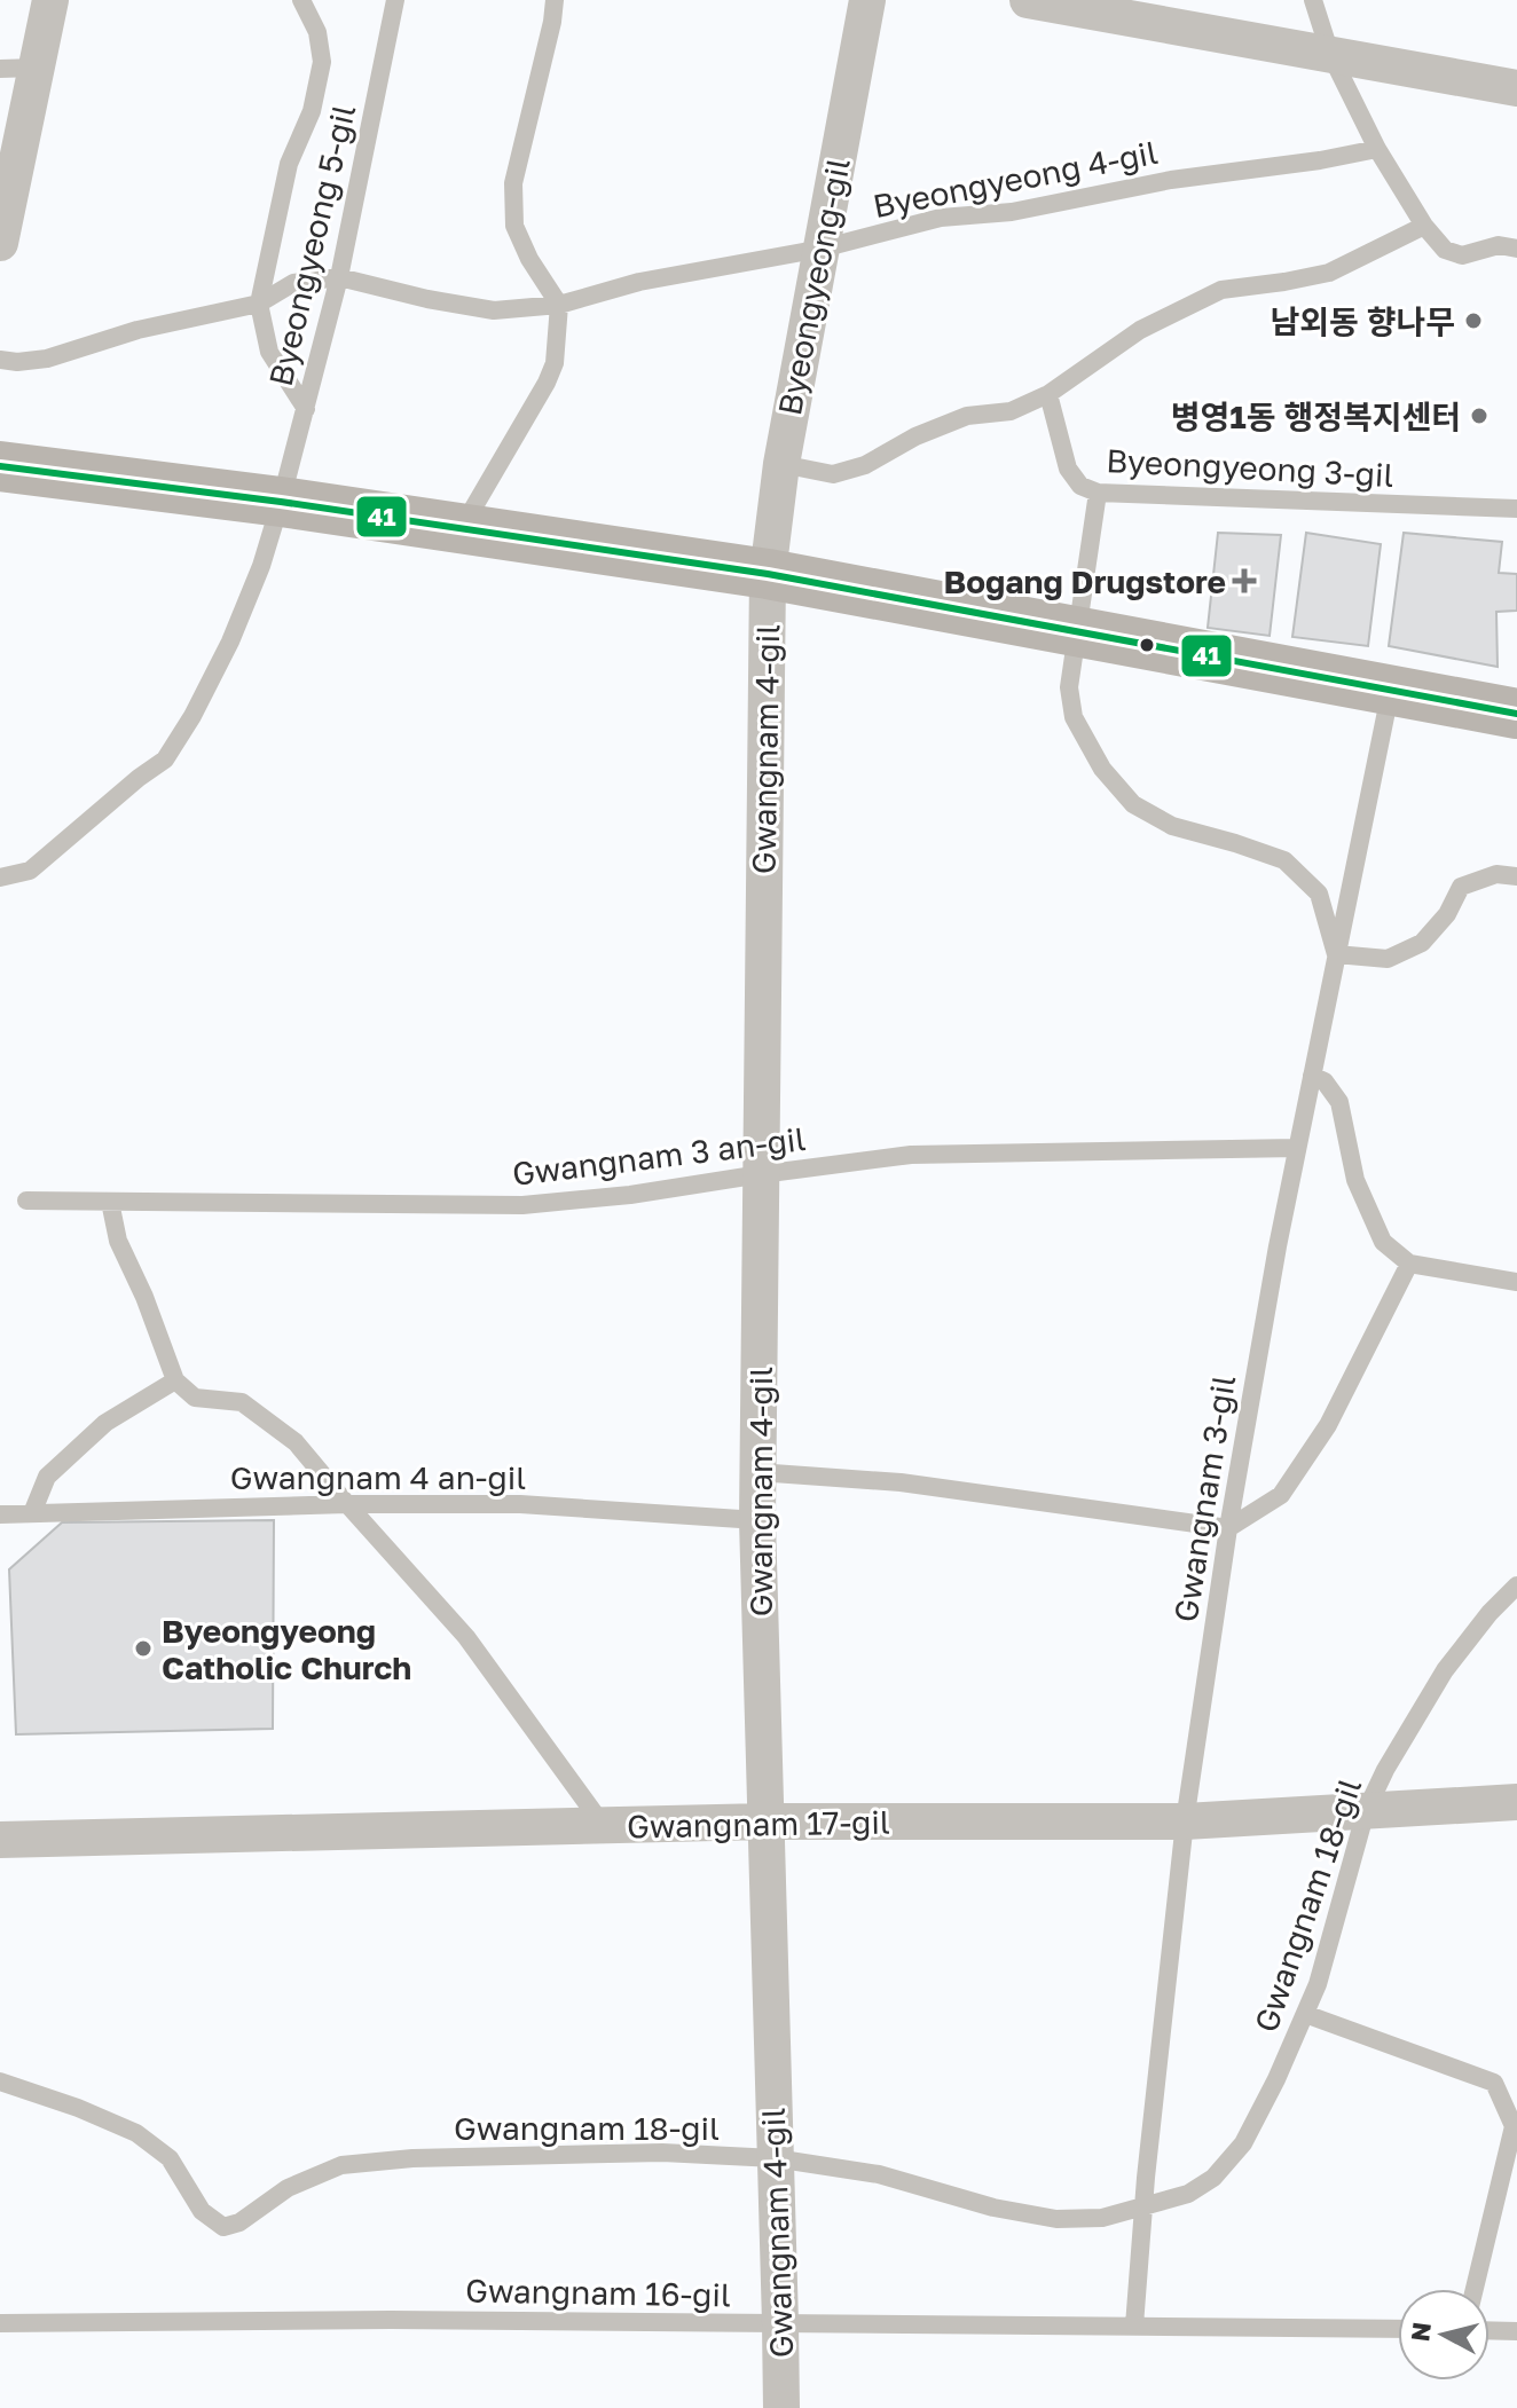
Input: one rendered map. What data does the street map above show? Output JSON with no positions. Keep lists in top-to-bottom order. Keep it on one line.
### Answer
{"streets":{"street":["Byeongyeong-gil","Gwangnam 4-gil","Gwangnam 17-gil"],"lane":["Byeongyeong 4-gil","Byeongyeong 5-gil","Byeongyeong 3-gil","Gwangnam 3 an-gil","Gwangnam 4 an-gil","Gwangnam 3-gil","Gwangnam 18-gil","Gwangnam 16-gil"]},"crossings":[["Byeongyeong 4-gil","Byeongyeong 5-gil"],["Byeongyeong 4-gil","Byeongyeong-gil"],["Byeongyeong-gil","Gwangnam 4-gil"],["Gwangnam 4-gil","Gwangnam 3 an-gil"],["Gwangnam 4-gil","Gwangnam 4 an-gil"],["Gwangnam 4-gil","Gwangnam 17-gil"],["Gwangnam 4-gil","Gwangnam 18-gil"],["Gwangnam 4-gil","Gwangnam 16-gil"],["Gwangnam 3 an-gil","Gwangnam 3-gil"],["Gwangnam 3-gil","Gwangnam 17-gil"],["Gwangnam 3-gil","Gwangnam 18-gil"],["Gwangnam 3-gil","Gwangnam 16-gil"],["Gwangnam 17-gil","Gwangnam 18-gil"]],"places":{"other":["남외동 향나무","병영1동 행정복지센터","Byeongyeong Catholic Church"],"health":["Bogang Drugstore"]},"lines":["transit line 41"],"north":"left"}
